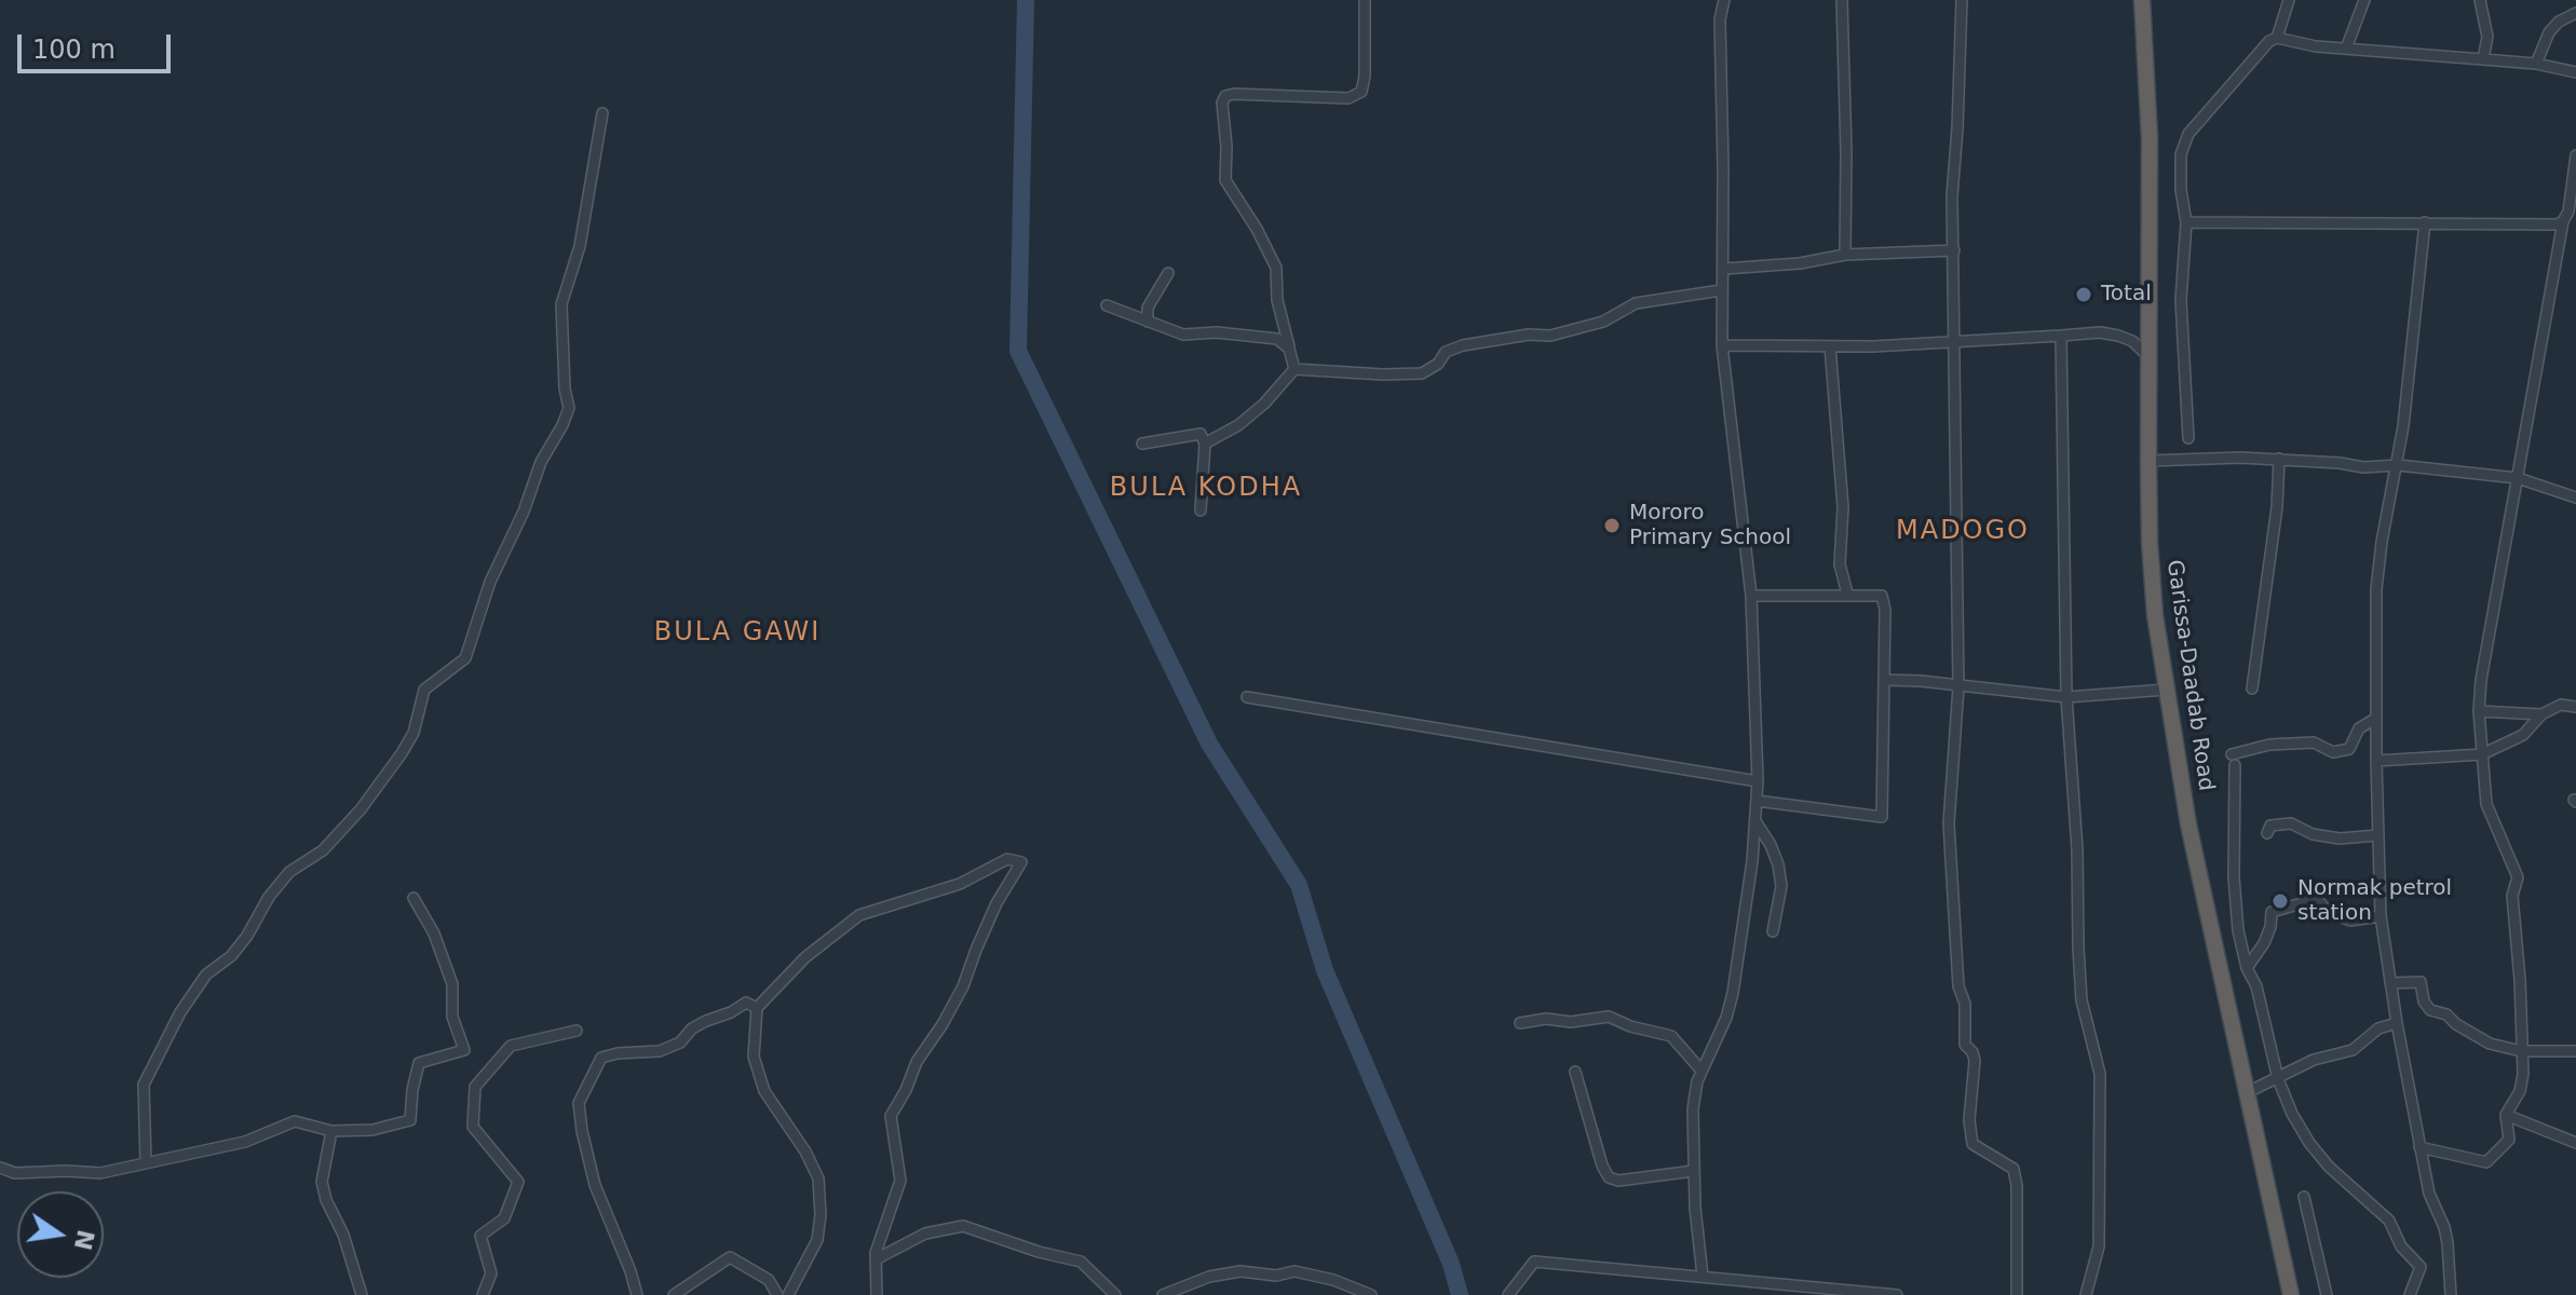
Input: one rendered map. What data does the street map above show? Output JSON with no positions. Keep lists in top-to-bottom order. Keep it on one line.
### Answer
{"streets":{"highway":["Garissa-Daadab Road"]},"districts":["BULA KODHA","MADOGO","BULA GAWI"],"places":["Total","Mororo Primary School","Normak petrol station"],"scale_bar":"100 m","north":"right"}
